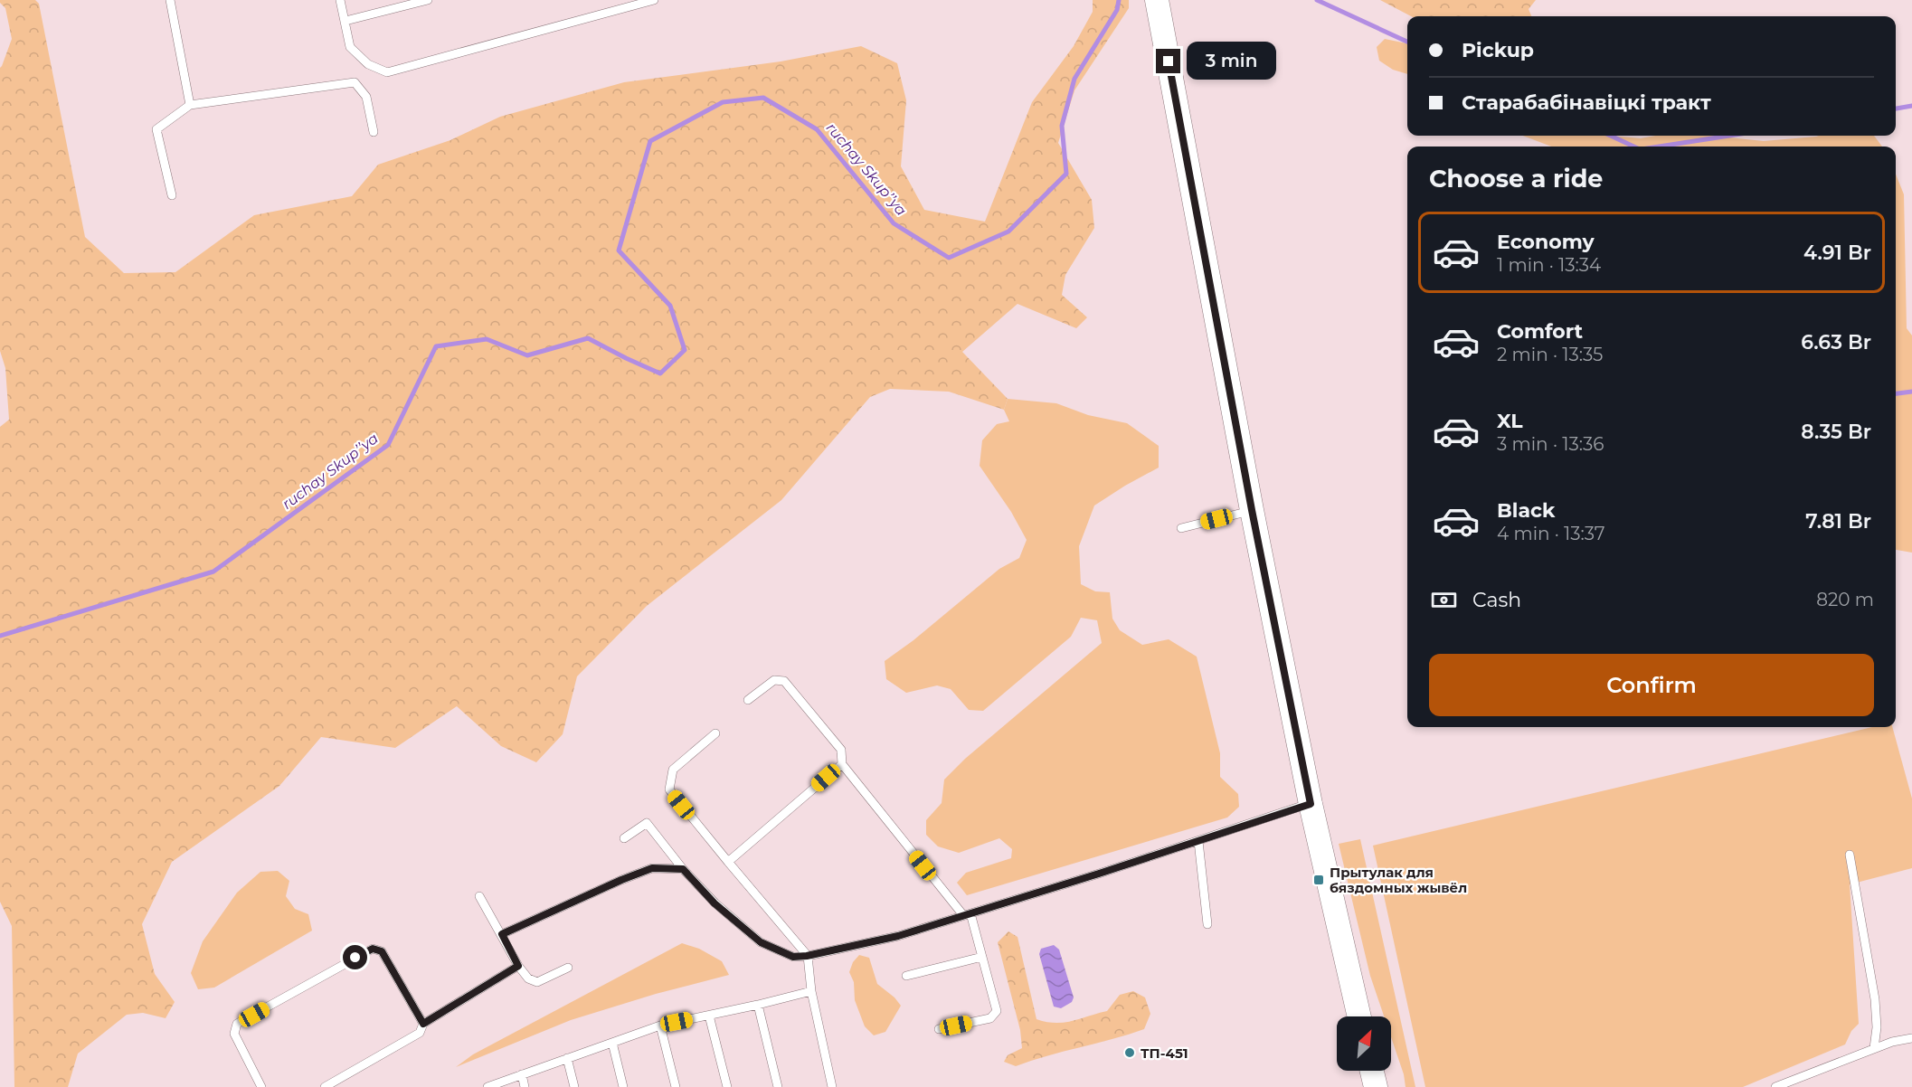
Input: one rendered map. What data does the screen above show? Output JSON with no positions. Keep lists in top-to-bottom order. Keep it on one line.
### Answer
{"water":["ruchay Skup’’ya"],"places":{"transit":["Прытулак для бяздомных жывёл"],"other":["ТП-451"]},"north":"top right","page":{"banner":["Pickup","Старабабінавіцкі тракт"],"bubble":"3 min","heading":"Choose a ride","list":[{"name":"Economy","note":"1 min · 13:34","value":"4.91 Br"},{"name":"Comfort","note":"2 min · 13:35","value":"6.63 Br"},{"name":"XL","note":"3 min · 13:36","value":"8.35 Br"},{"name":"Black","note":"4 min · 13:37","value":"7.81 Br"}],"pay":["Cash","820 m"],"buttons":"Confirm"}}
